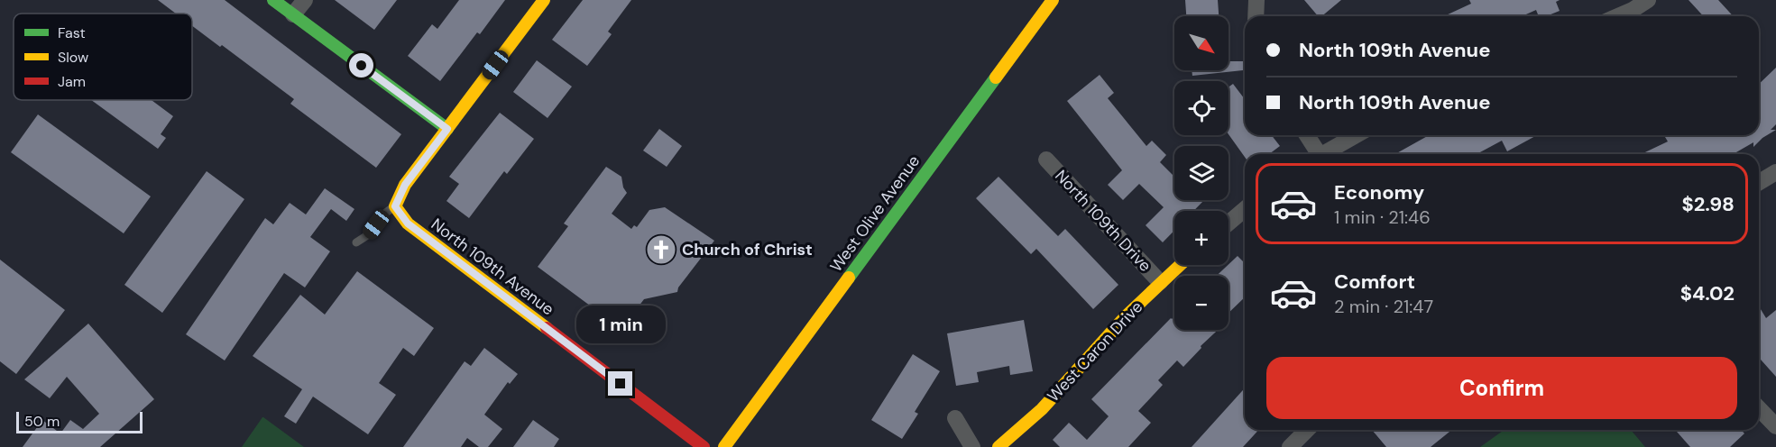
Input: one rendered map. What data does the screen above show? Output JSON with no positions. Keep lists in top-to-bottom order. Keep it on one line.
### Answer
{"streets":{"street":["West Olive Avenue","North 109th Drive","North 109th Avenue","West Caron Drive"]},"crossings":[["North 109th Drive","West Caron Drive"]],"places":{"church":["Church of Christ"]},"legend":["Fast","Slow","Jam"],"scale_bar":"50 m","north":"bottom right","page":{"map_buttons":["+","−"],"banner":["North 109th Avenue","North 109th Avenue"],"list":[{"name":"Economy","note":"1 min · 21:46","value":"$2.98"},{"name":"Comfort","note":"2 min · 21:47","value":"$4.02"}],"bubble":"1 min","buttons":"Confirm","scale":"50 m"}}
